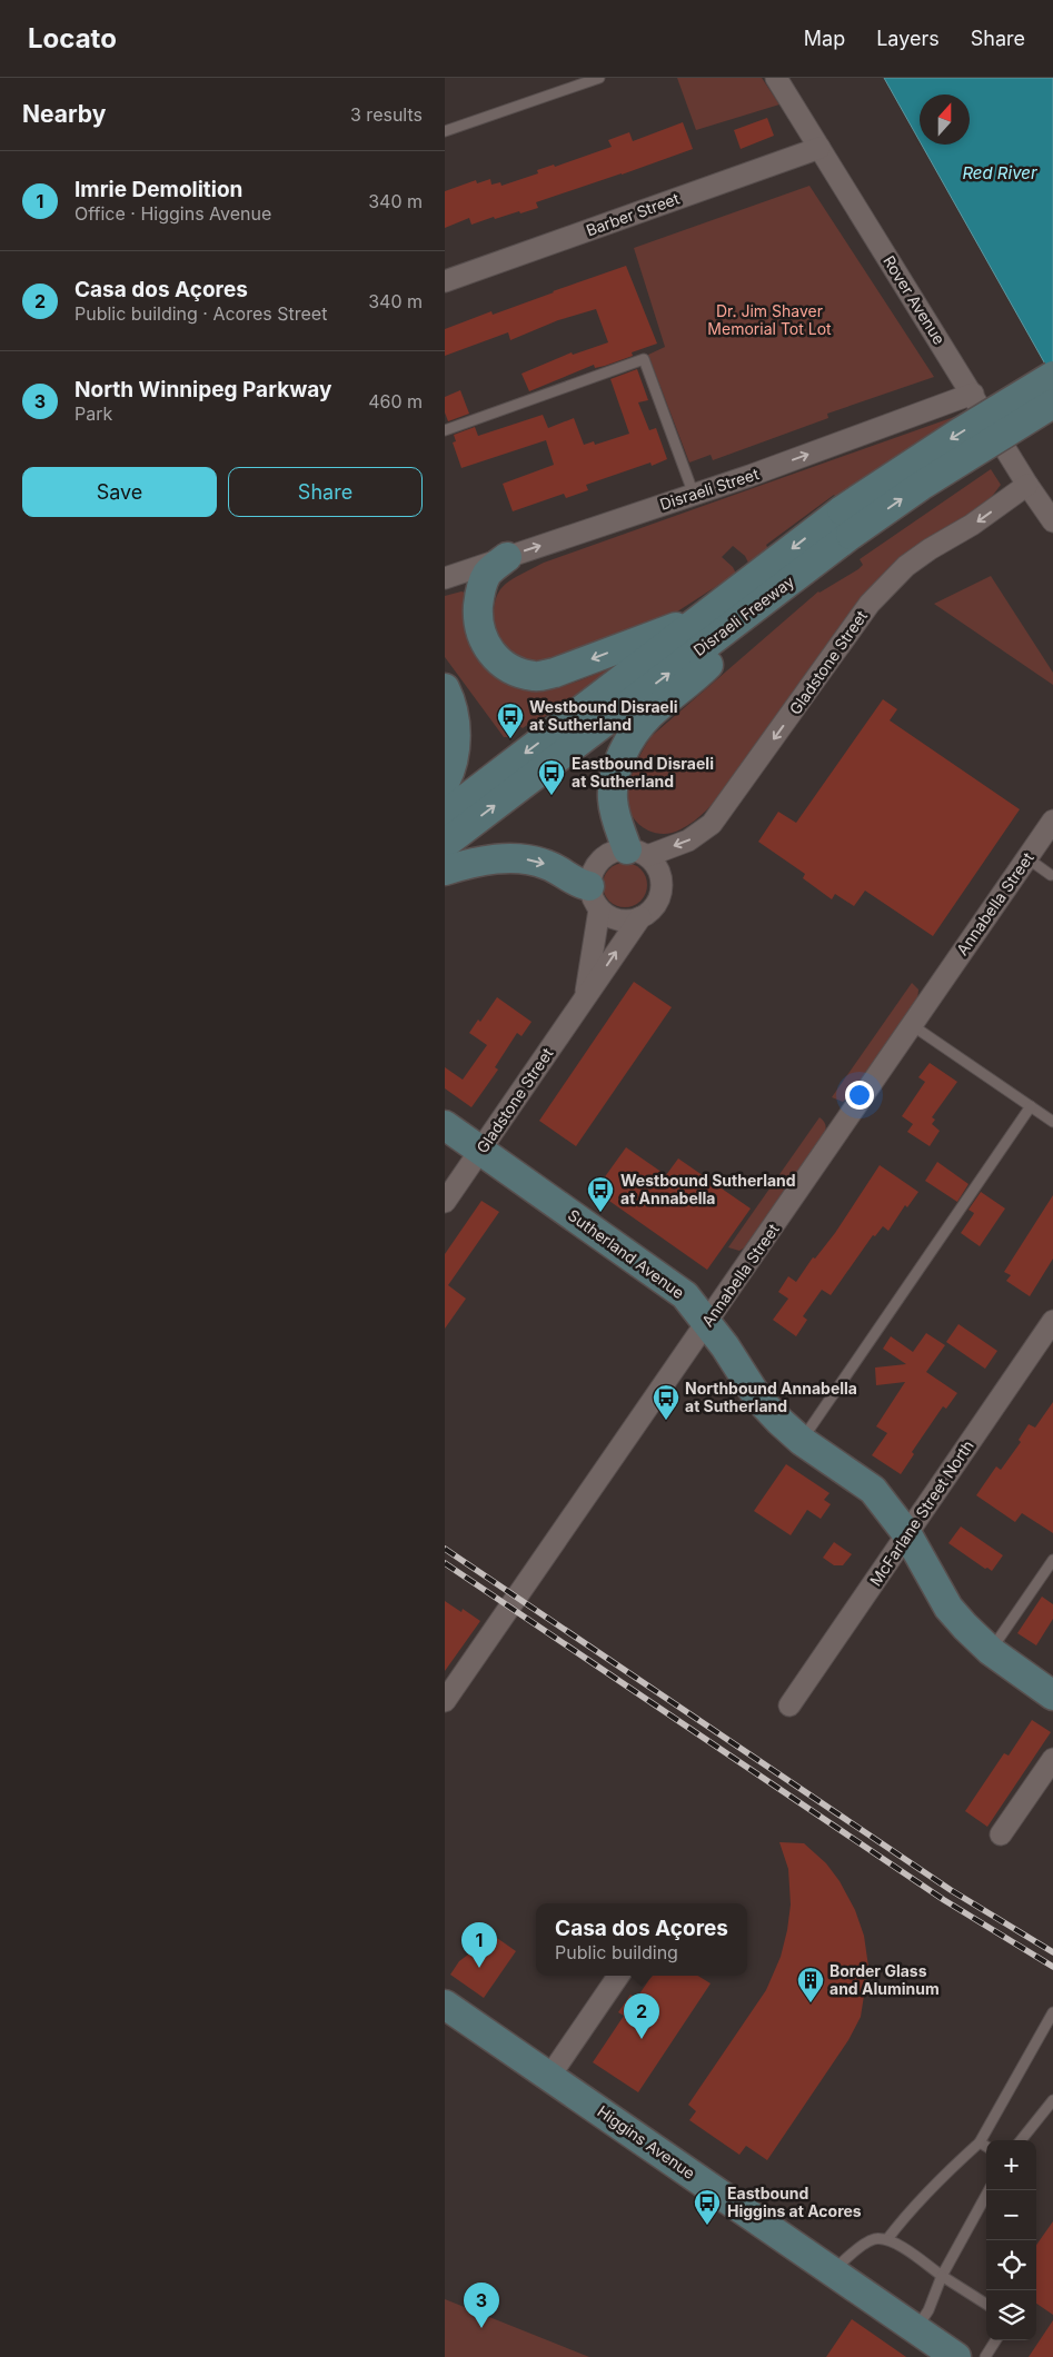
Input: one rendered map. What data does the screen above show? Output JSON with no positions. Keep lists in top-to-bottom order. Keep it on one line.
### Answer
{"streets":{"main road":["Disraeli Freeway","Sutherland Avenue","Higgins Avenue"],"street":["Barber Street","Rover Avenue","Disraeli Street","Gladstone Street","Annabella Street","McFarlane Street North"]},"crossings":[["Barber Street","Rover Avenue"],["Rover Avenue","Disraeli Street"],["Rover Avenue","Gladstone Street"],["Gladstone Street","Sutherland Avenue"],["Annabella Street","Sutherland Avenue"],["Sutherland Avenue","McFarlane Street North"]],"one_way":["Disraeli Street"],"water":["Red River"],"parks":["Dr. Jim Shaver Memorial Tot Lot"],"places":{"bus stop":["Westbound Disraeli at Sutherland","Eastbound Disraeli at Sutherland","Westbound Sutherland at Annabella","Northbound Annabella at Sutherland","Eastbound Higgins at Acores"],"building":["Border Glass and Aluminum"]},"north":"top","page":{"header":"Locato","nav":["Map","Layers","Share"],"heading":["Nearby","3 results"],"list":[{"mark":"1","name":"Imrie Demolition","note":"Office · Higgins Avenue","value":"340 m"},{"mark":"2","name":"Casa dos Açores","note":"Public building · Acores Street","value":"340 m"},{"mark":"3","name":"North Winnipeg Parkway","note":"Park","value":"460 m"}],"buttons":["Save","Share"],"popup":["Casa dos Açores","Public building"],"pins":["1","2","3"],"map_buttons":["+","−"]}}
